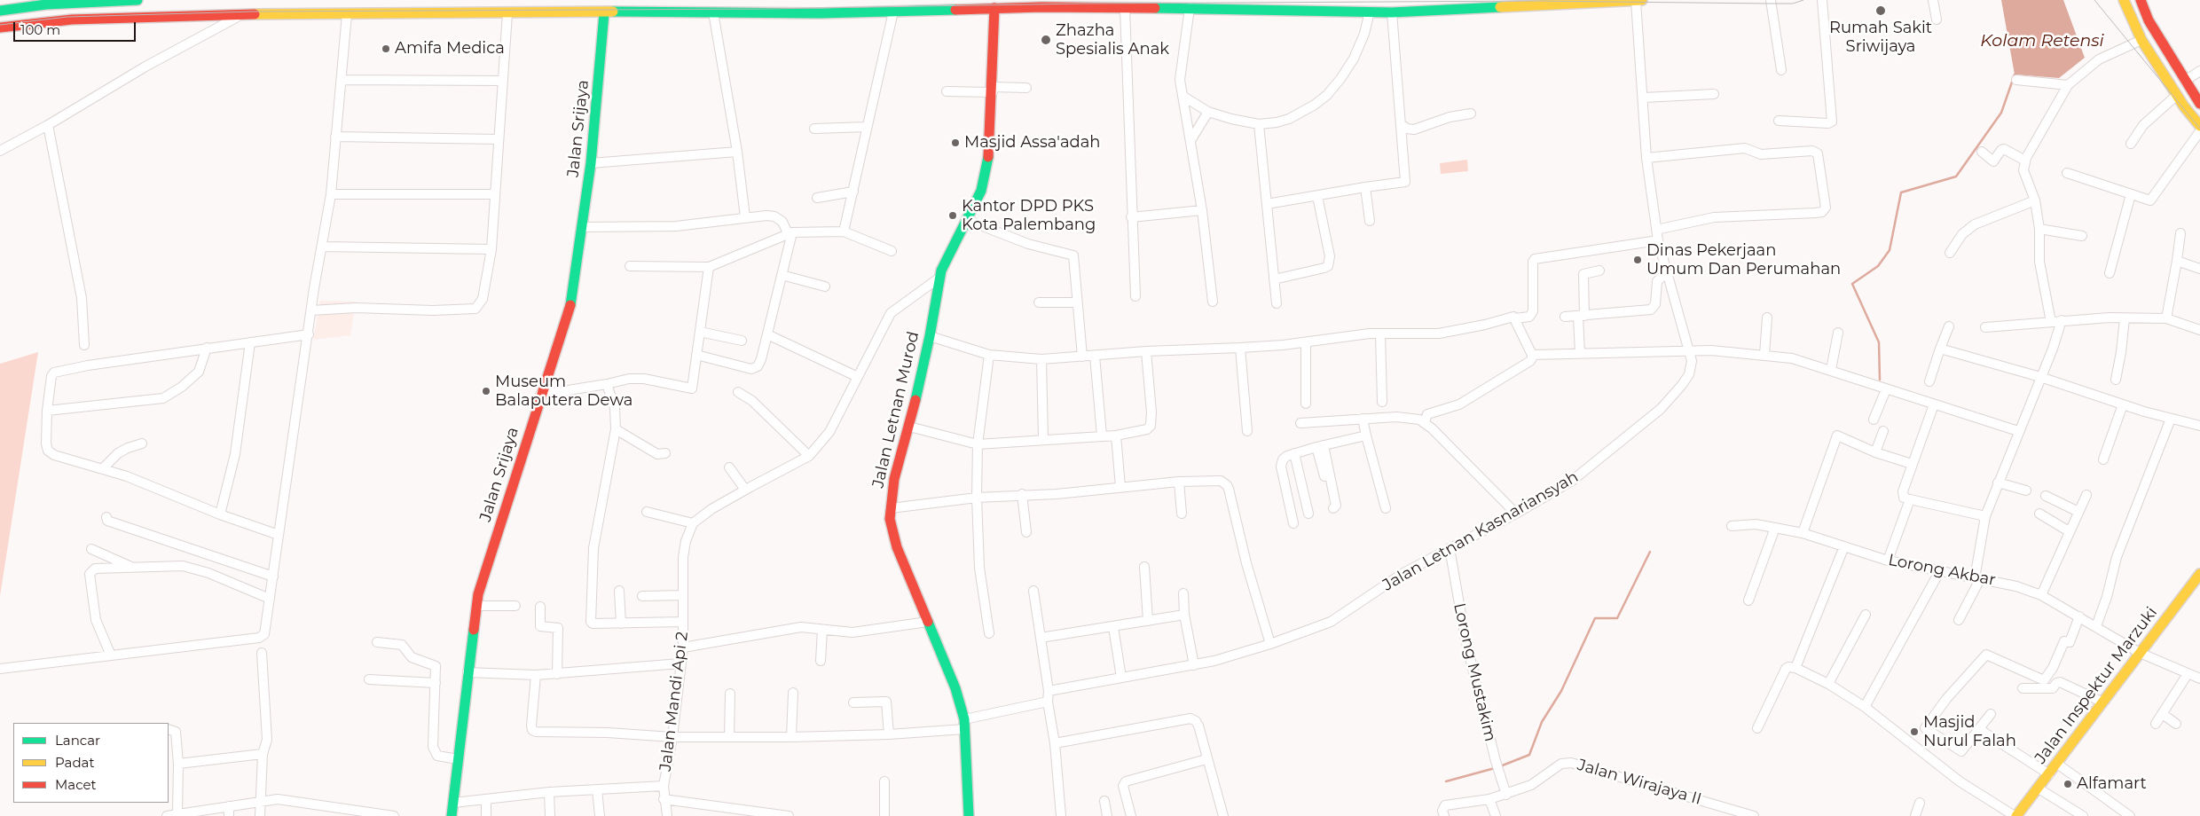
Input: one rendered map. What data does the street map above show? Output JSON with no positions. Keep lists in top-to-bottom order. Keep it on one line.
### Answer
{"streets":{"main road":["Jalan Srijaya","Jalan Letnan Murod","Jalan Inspektur Marzuki"],"street":["Jalan Letnan Kasnariansyah","Lorong Akbar","Lorong Mustakim","Jalan Mandi Api 2","Jalan Wirajaya II"]},"crossings":[["Jalan Letnan Kasnariansyah","Lorong Mustakim"],["Lorong Akbar","Jalan Inspektur Marzuki"],["Lorong Mustakim","Jalan Wirajaya II"]],"water":["Kolam Retensi"],"places":["Rumah Sakit Sriwijaya","Zhazha Spesialis Anak","Amifa Medica","Masjid Assa'adah","Kantor DPD PKS Kota Palembang","Dinas Pekerjaan Umum Dan Perumahan","Museum Balaputera Dewa","Masjid Nurul Falah","Alfamart"],"legend":["Lancar","Padat","Macet"],"scale_bar":"100 m"}
